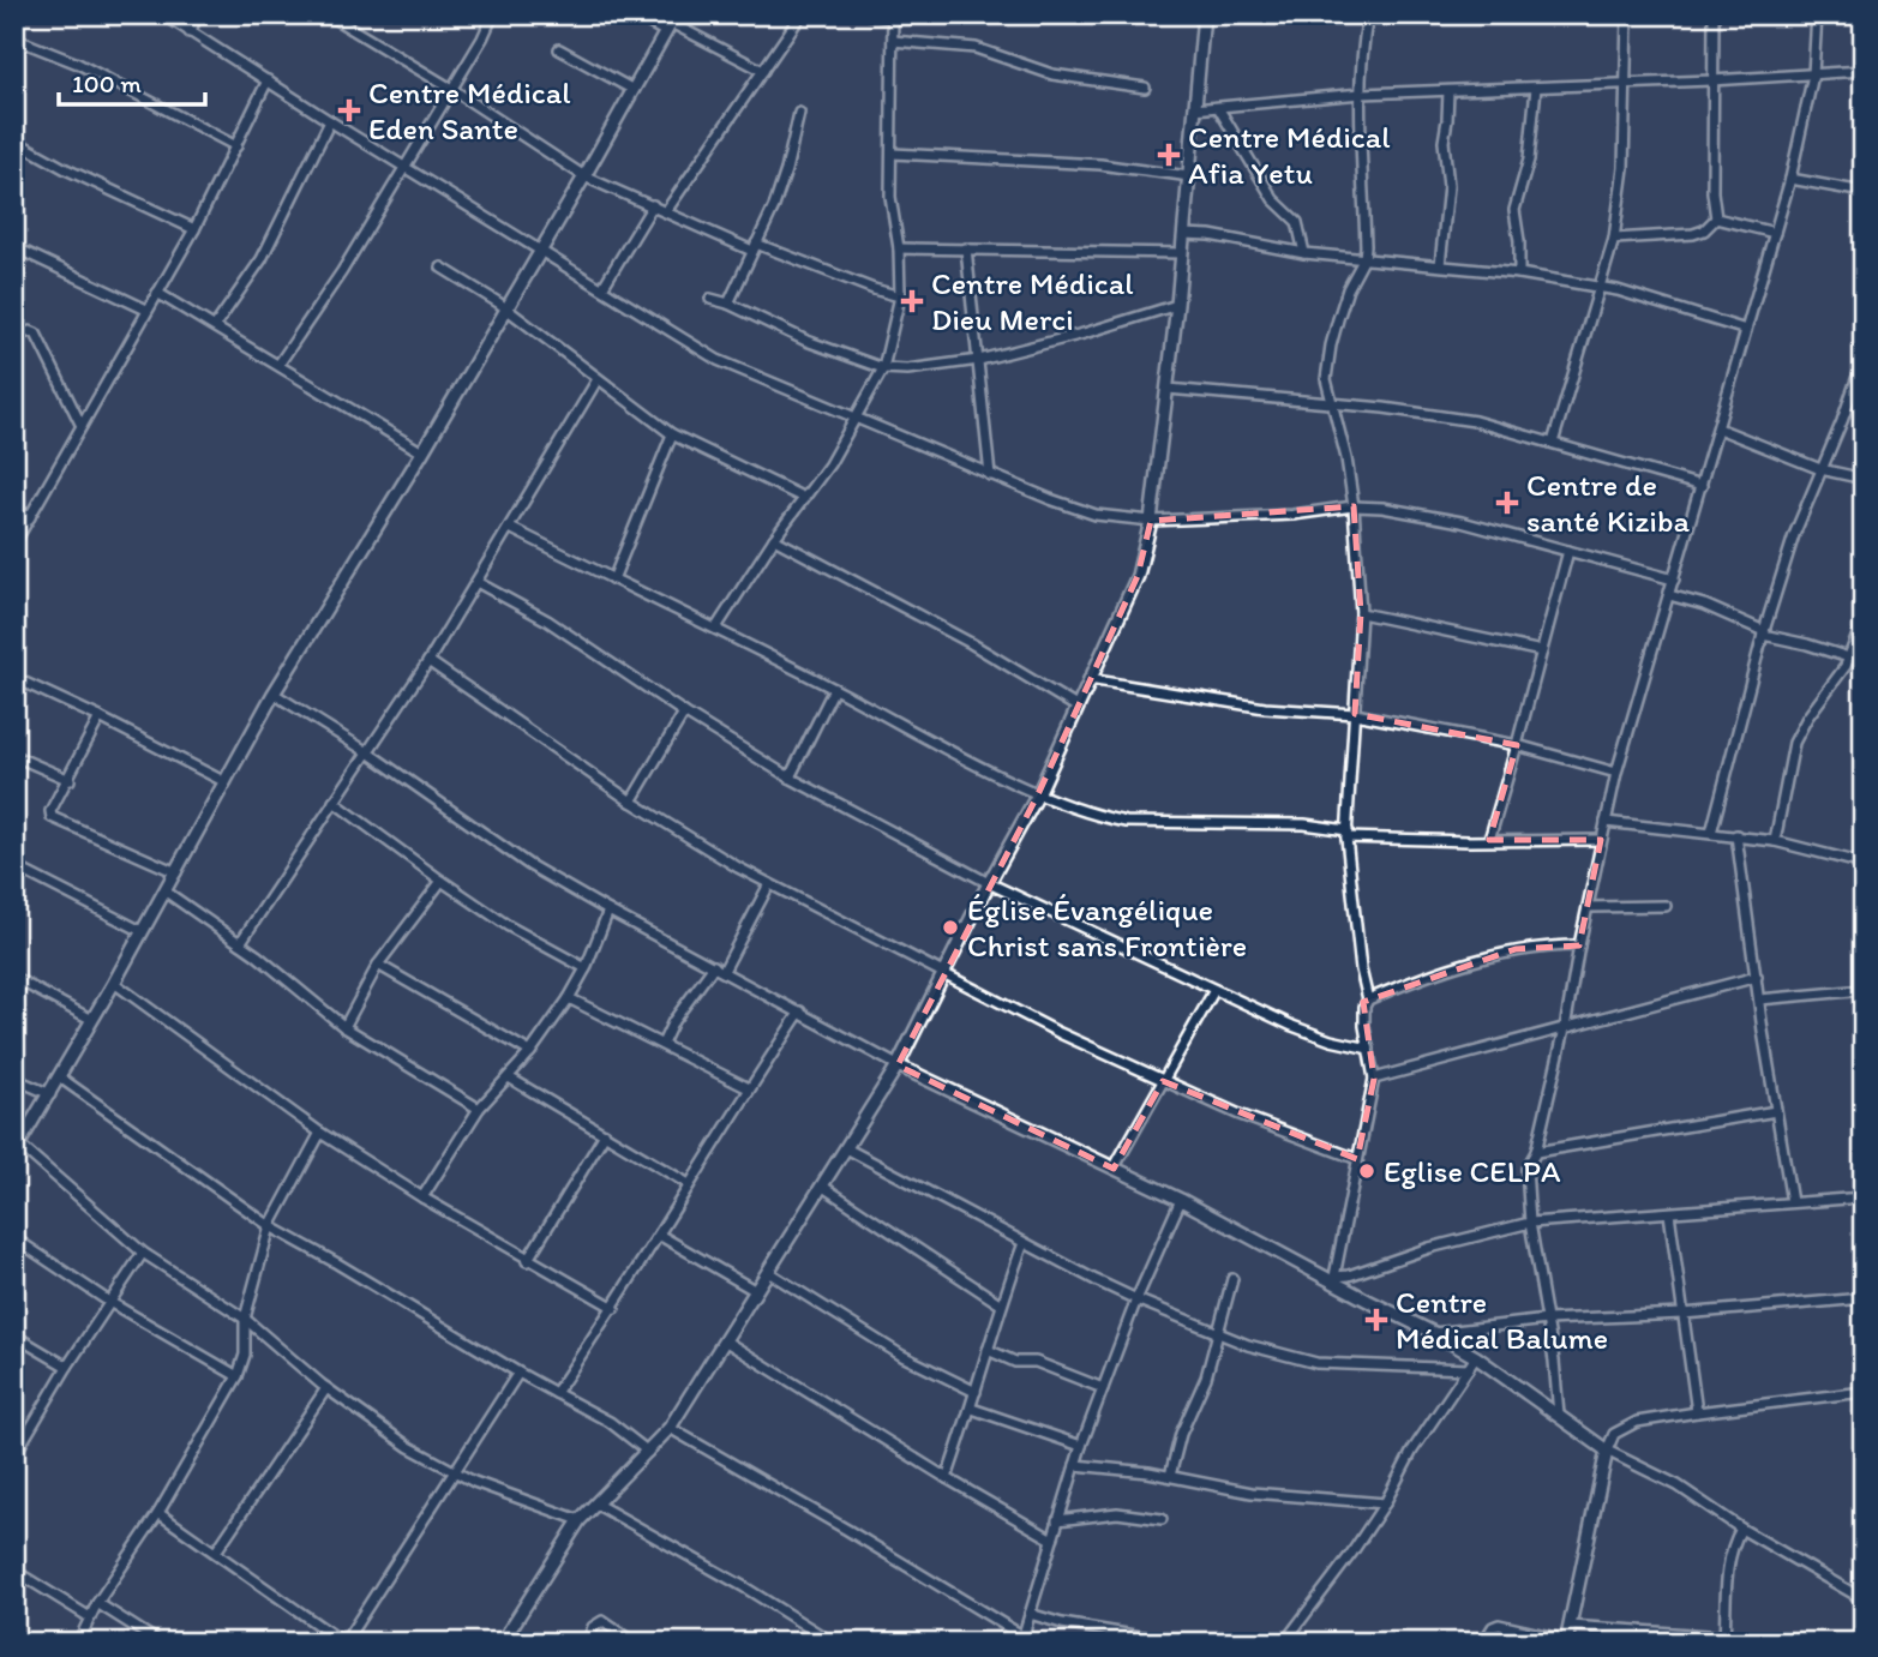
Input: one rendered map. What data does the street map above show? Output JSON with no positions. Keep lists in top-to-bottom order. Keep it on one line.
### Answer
{"places":{"health":["Centre Médical Eden Sante","Centre Médical Afia Yetu","Centre Médical Dieu Merci","Centre de santé Kiziba","Centre Médical Balume"],"other":["Église Évangélique Christ sans Frontière","Eglise CELPA"]},"scale_bar":"100 m"}
